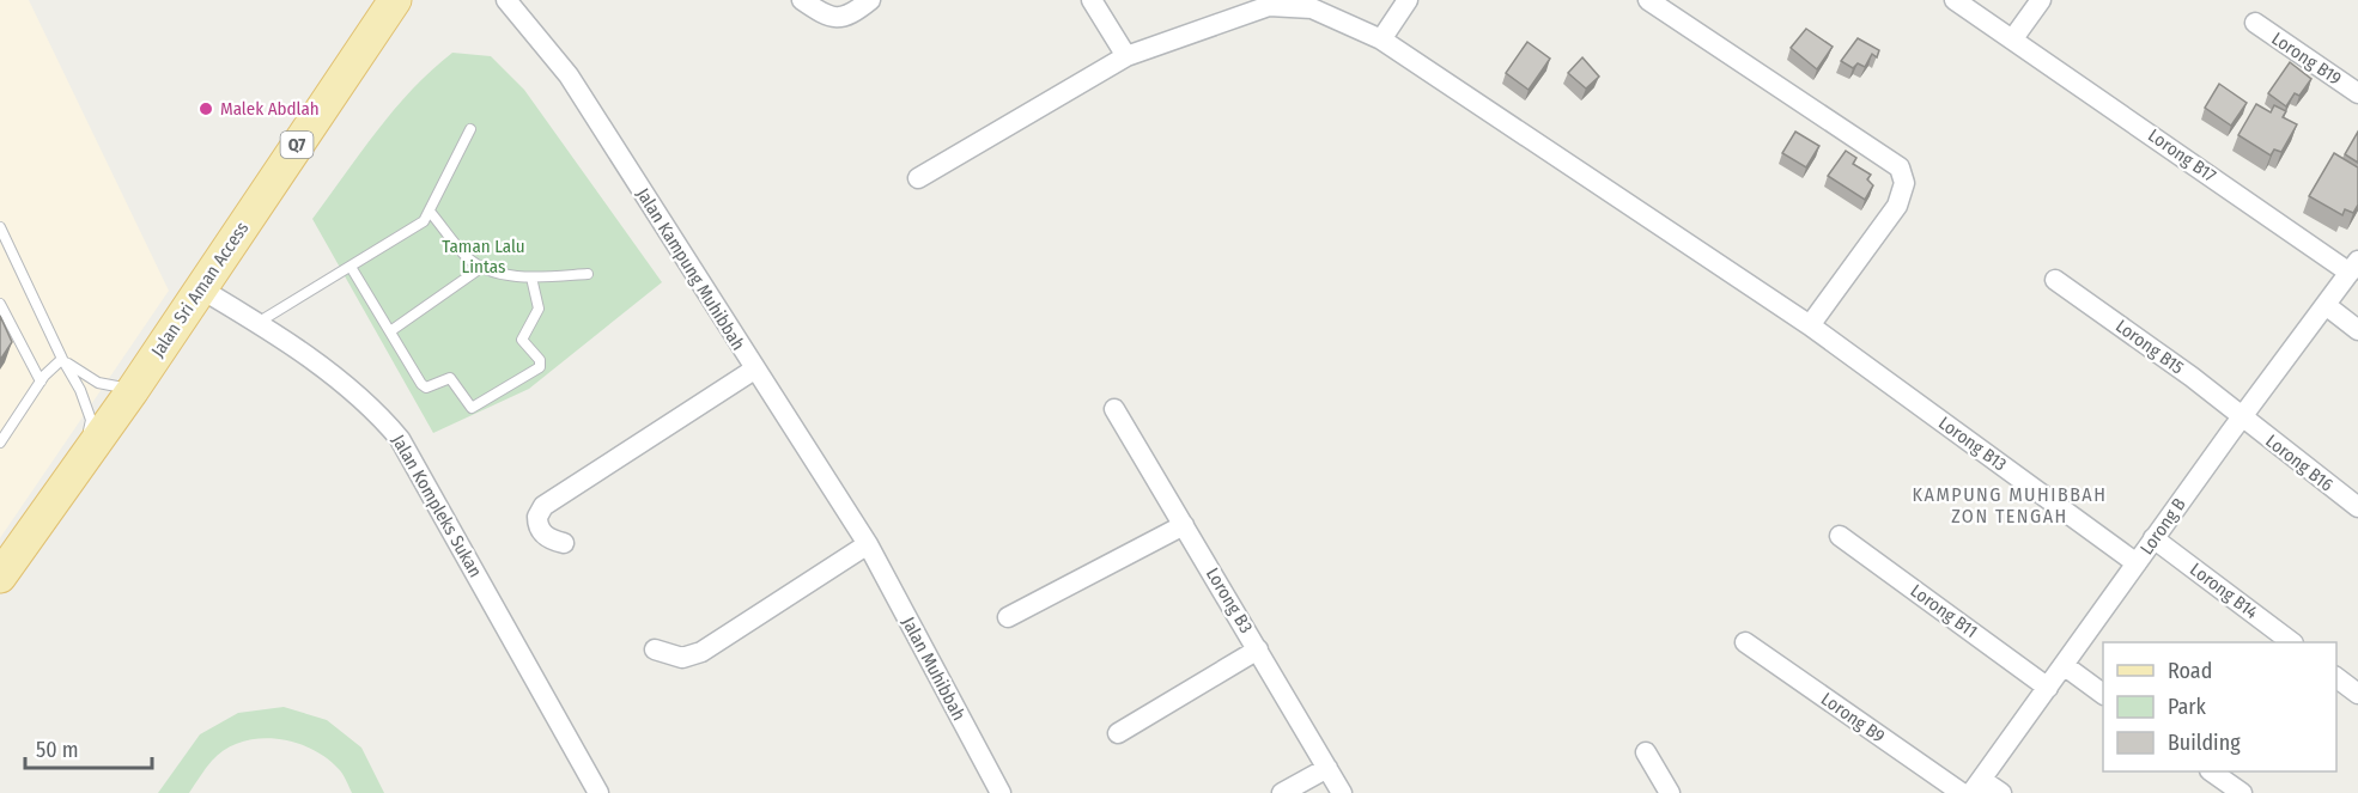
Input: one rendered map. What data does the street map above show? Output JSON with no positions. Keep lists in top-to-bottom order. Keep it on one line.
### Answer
{"streets":{"main road":["Q7","Jalan Sri Aman Access"],"street":["Lorong B19","Lorong B17","Jalan Kampung Muhibbah","Lorong B15","Lorong B13","Lorong B16","Jalan Kompleks Sukan","Lorong B","Lorong B14","Lorong B3","Lorong B11","Jalan Muhibbah","Lorong B9"]},"crossings":[["Lorong B17","Lorong B"],["Jalan Kampung Muhibbah","Jalan Muhibbah"],["Jalan Sri Aman Access","Jalan Kompleks Sukan"],["Lorong B15","Lorong B16"],["Lorong B15","Lorong B"],["Lorong B13","Lorong B"],["Lorong B16","Lorong B"],["Lorong B","Lorong B14"],["Lorong B","Lorong B11"]],"districts":["KAMPUNG MUHIBBAH ZON TENGAH"],"parks":["Taman Lalu Lintas"],"places":["Malek Abdlah"],"legend":["Road","Park","Building"],"scale_bar":"50 m"}
